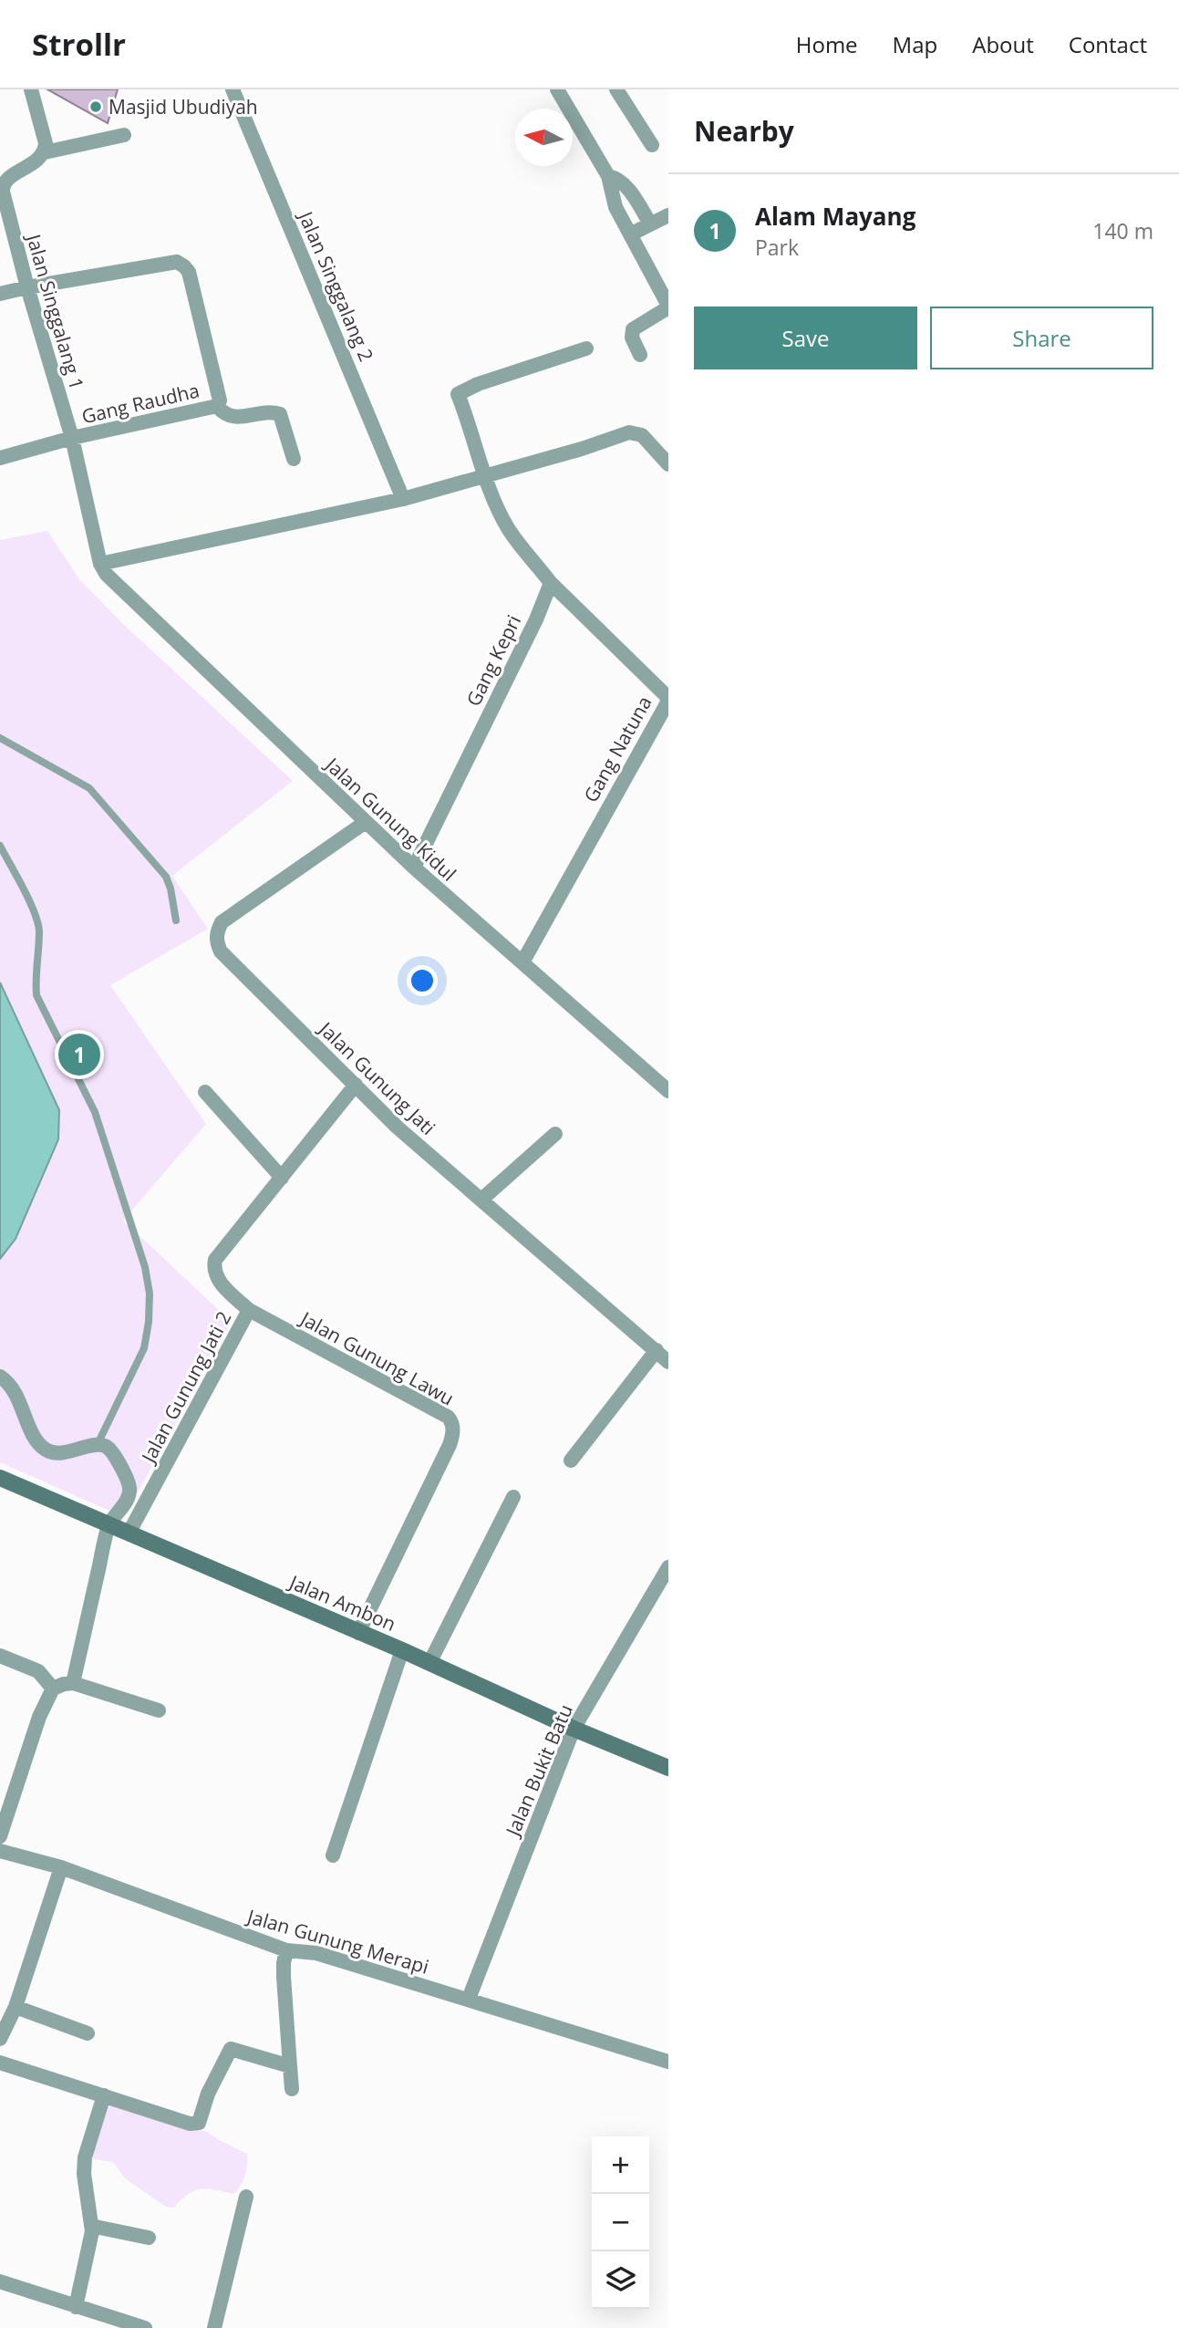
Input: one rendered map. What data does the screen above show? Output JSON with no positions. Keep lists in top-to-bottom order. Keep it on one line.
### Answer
{"streets":{"street":["Jalan Singgalang 2","Jalan Singgalang 1","Gang Raudha","Gang Kepri","Gang Natuna","Jalan Gunung Kidul","Jalan Gunung Jati","Jalan Gunung Lawu","Jalan Gunung Jati 2","Jalan Ambon","Jalan Bukit Batu","Jalan Gunung Merapi"]},"crossings":[["Jalan Singgalang 1","Gang Raudha"],["Jalan Singgalang 1","Jalan Gunung Kidul"],["Gang Kepri","Gang Natuna"],["Gang Kepri","Jalan Gunung Kidul"],["Gang Natuna","Jalan Gunung Kidul"],["Jalan Gunung Kidul","Jalan Gunung Jati"],["Jalan Gunung Jati","Jalan Gunung Jati 2"],["Jalan Gunung Lawu","Jalan Gunung Jati 2"],["Jalan Gunung Lawu","Jalan Ambon"],["Jalan Gunung Jati 2","Jalan Ambon"],["Jalan Ambon","Jalan Bukit Batu"],["Jalan Bukit Batu","Jalan Gunung Merapi"]],"places":["Masjid Ubudiyah"],"north":"left","page":{"header":"Strollr","nav":["Home","Map","About","Contact"],"heading":"Nearby","list":[{"mark":"1","name":"Alam Mayang","note":"Park","value":"140 m"}],"buttons":["Save","Share"],"pins":"1","map_buttons":["+","−"]}}
